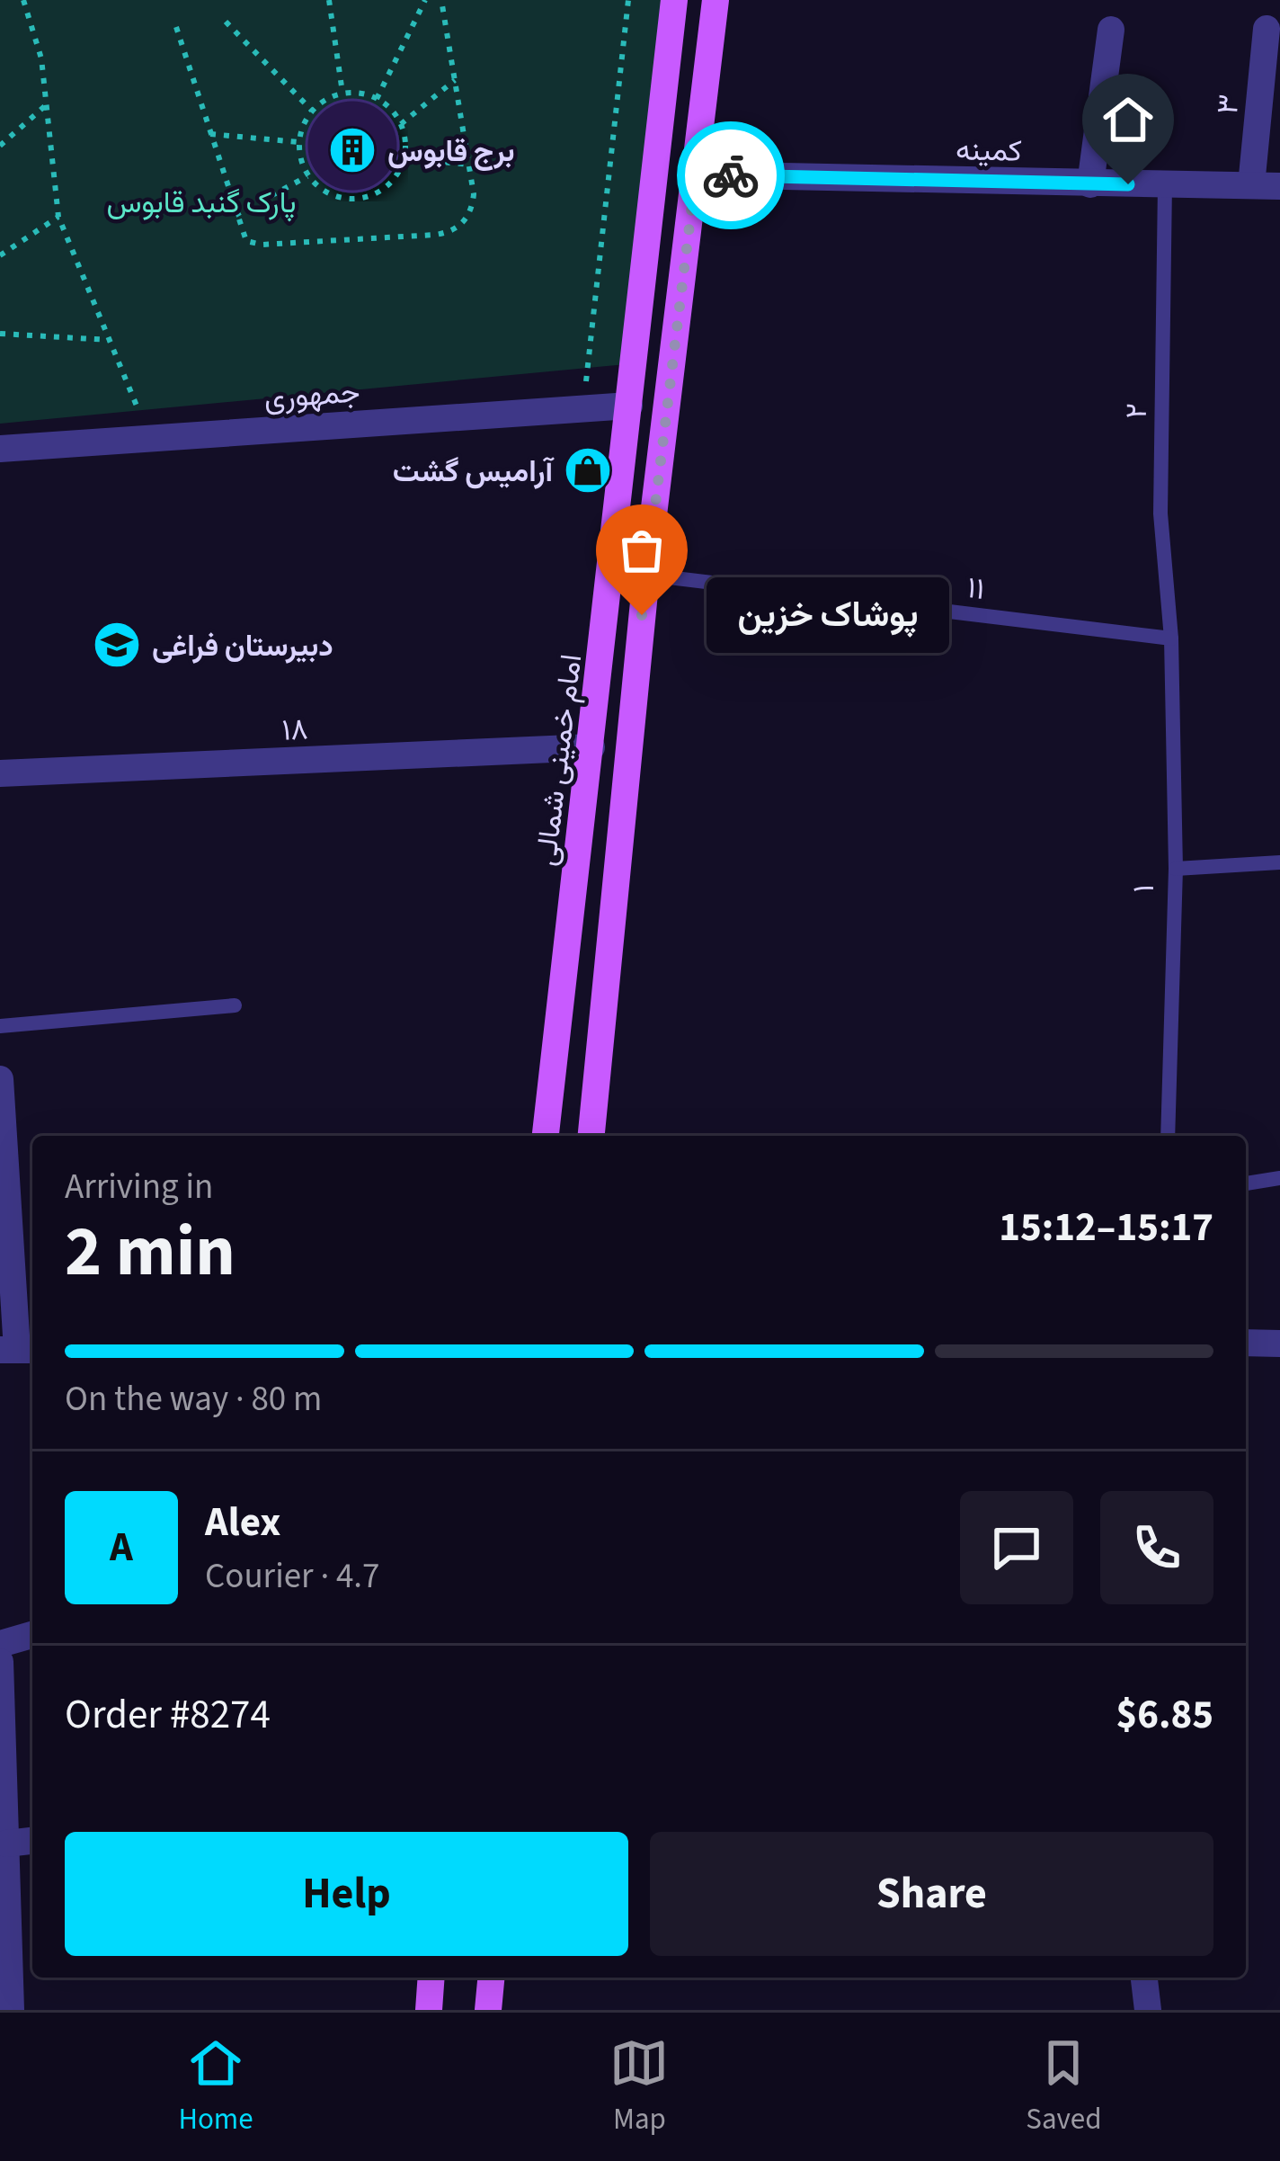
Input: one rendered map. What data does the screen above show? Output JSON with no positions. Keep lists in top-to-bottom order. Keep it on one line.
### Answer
{"streets":{"main road":["امام خمینی شمالی"],"street":["۳","کمینه","جمهوری","۱۸"],"lane":["۲","۱۱","۱"]},"crossings":[["۳","کمینه"],["کمینه","۲"],["جمهوری","امام خمینی شمالی"],["۲","۱۱"],["۲","۱"],["۱۱","۱"],["۱۸","امام خمینی شمالی"]],"parks":["پارک گنبد قابوس"],"places":{"building":["برج قابوس"],"shop":["آرامیس گشت"],"other":["پوشاک خزین"],"school or university":["دبیرستان فراغی"]},"page":{"bubble":"پوشاک خزین","heading":["2 min","Arriving in","15:12–15:17"],"panel":["Alex","Courier · 4.7","Order #8274","$6.85"],"bar":"On the way · 80 m","round":"A","buttons":["Help","Share"],"tabs":["Home","Map","Saved"]}}
